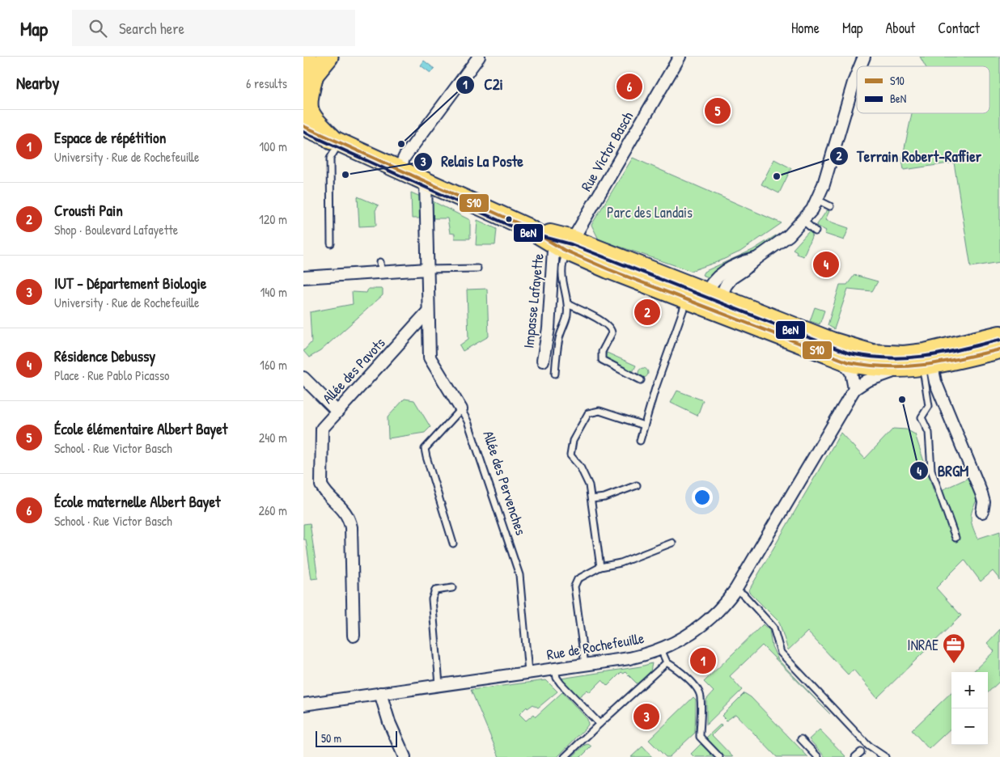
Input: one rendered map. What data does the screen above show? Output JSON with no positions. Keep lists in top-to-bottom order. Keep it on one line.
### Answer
{"streets":{"street":["Rue Victor Basch","Impasse Lafayette","Allée des Pavots","Allée des Pervenches","Rue de Rochefeuille"]},"crossings":[["Rue Victor Basch","Impasse Lafayette"],["Allée des Pavots","Allée des Pervenches"],["Allée des Pervenches","Rue de Rochefeuille"]],"parks":["Parc des Landais"],"places":{"other":["C2i","Relais La Poste","Terrain Robert-Raffier","BRGM"],"office":["INRAE"]},"lines":["transit line S10","transit line BeN"],"legend":["S10","BeN"],"scale_bar":"50 m","page":{"header":"Map","search":"Search here","nav":["Home","Map","About","Contact"],"heading":["Nearby","6 results"],"pins":["6","5","4","2","1","3"],"list":[{"mark":"1","name":"Espace de répétition","note":"University · Rue de Rochefeuille","value":"100 m"},{"mark":"2","name":"Crousti Pain","note":"Shop · Boulevard Lafayette","value":"120 m"},{"mark":"3","name":"IUT - Département Biologie","note":"University · Rue de Rochefeuille","value":"140 m"},{"mark":"4","name":"Résidence Debussy","note":"Place · Rue Pablo Picasso","value":"160 m"},{"mark":"5","name":"École élémentaire Albert Bayet","note":"School · Rue Victor Basch","value":"240 m"},{"mark":"6","name":"École maternelle Albert Bayet","note":"School · Rue Victor Basch","value":"260 m"}],"map_buttons":["+","−"],"scale":"50 m"}}
